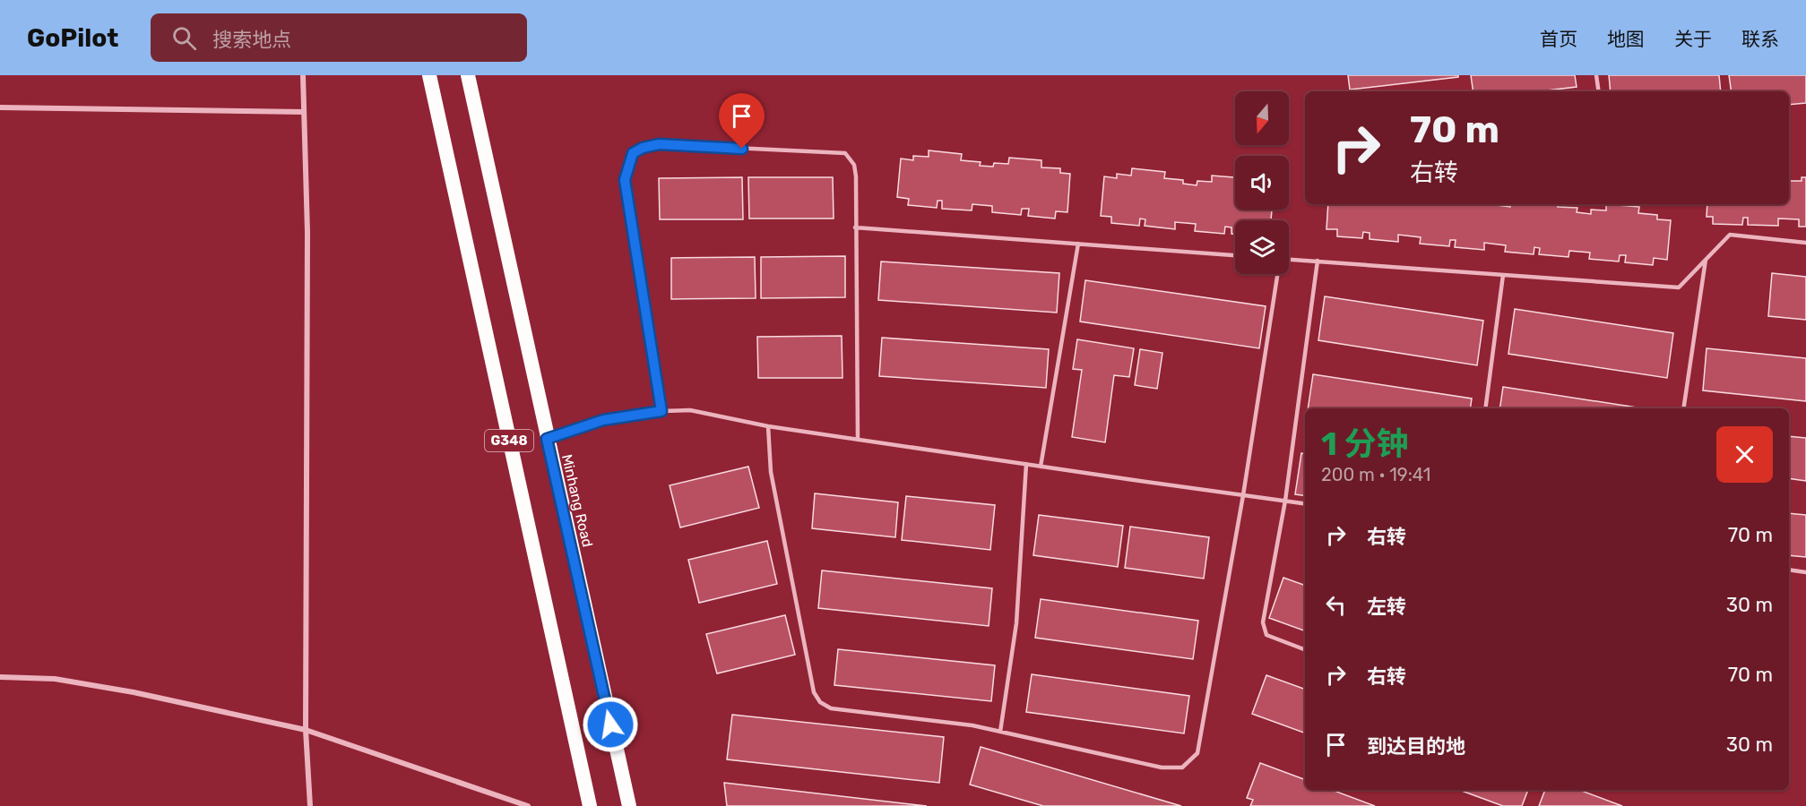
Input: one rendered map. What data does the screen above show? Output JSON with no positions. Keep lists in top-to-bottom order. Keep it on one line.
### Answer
{"streets":{"highway":["G348","Minhang Road"]},"north":"bottom","page":{"header":"GoPilot","search":"搜索地点","nav":["首页","地图","关于","联系"],"turn":["70 m","右转"],"heading":["1 分钟","200 m · 19:41"],"list":[{"name":"右转","value":"70 m"},{"name":"左转","value":"30 m"},{"name":"右转","value":"70 m"},{"name":"到达目的地","value":"30 m"}]}}
